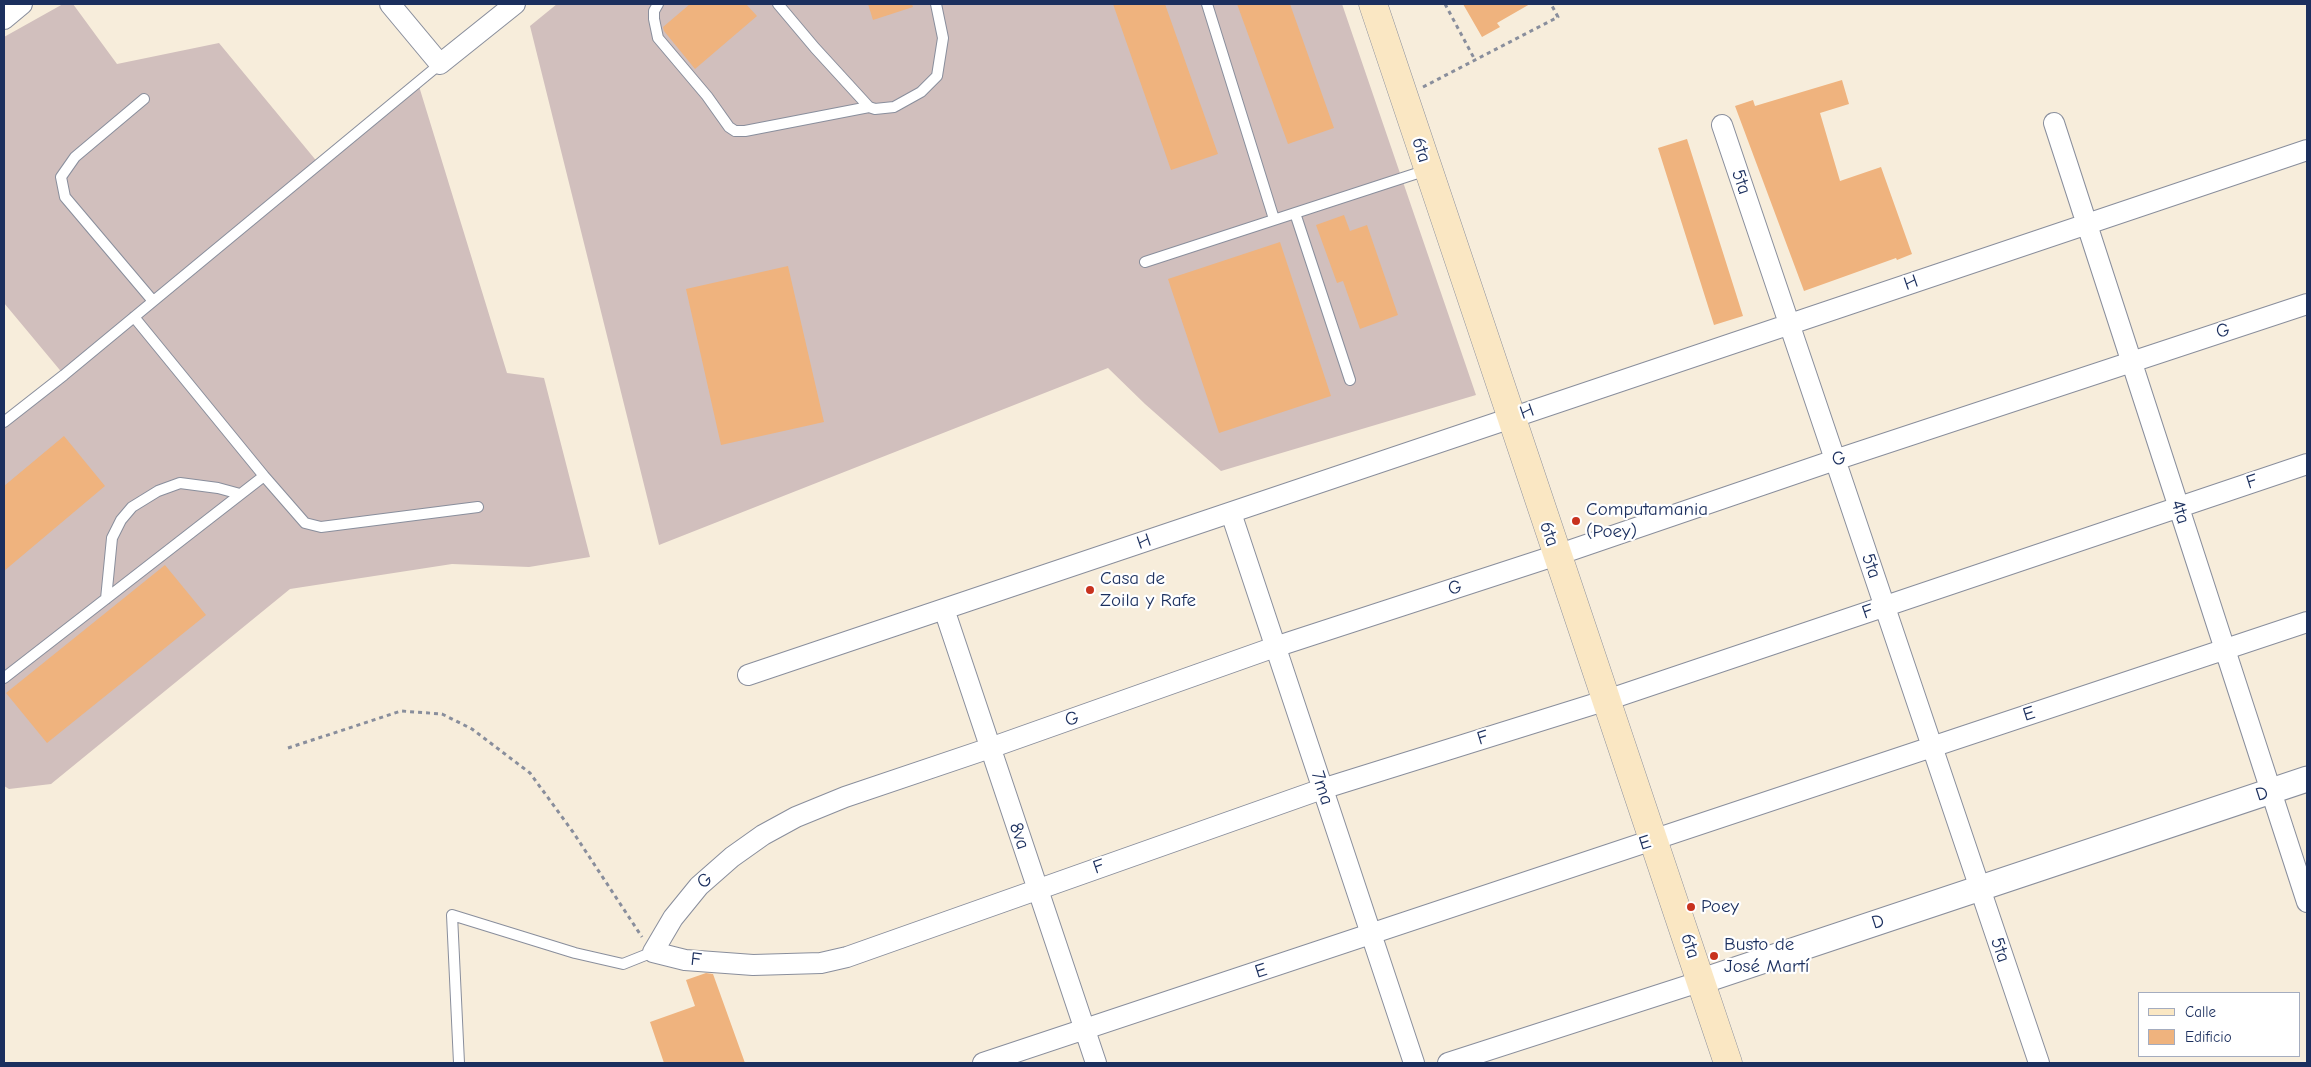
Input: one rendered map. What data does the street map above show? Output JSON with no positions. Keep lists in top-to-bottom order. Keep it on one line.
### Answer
{"streets":{"main road":["6ta"],"street":["5ta","H","G","F","4ta","E","7ma","D","8va"]},"crossings":[["6ta","H"],["6ta","G"],["6ta","F"],["6ta","E"],["6ta","D"],["5ta","H"],["5ta","G"],["5ta","F"],["5ta","E"],["5ta","D"],["H","4ta"],["H","7ma"],["H","8va"],["G","F"],["G","4ta"],["G","7ma"],["G","8va"],["F","4ta"],["F","7ma"],["F","8va"],["4ta","E"],["4ta","D"],["E","7ma"],["E","8va"]],"places":["Computamania (Poey)","Casa de Zoila y Rafe","Poey","Busto de José Martí"],"legend":["Calle","Edificio"]}
